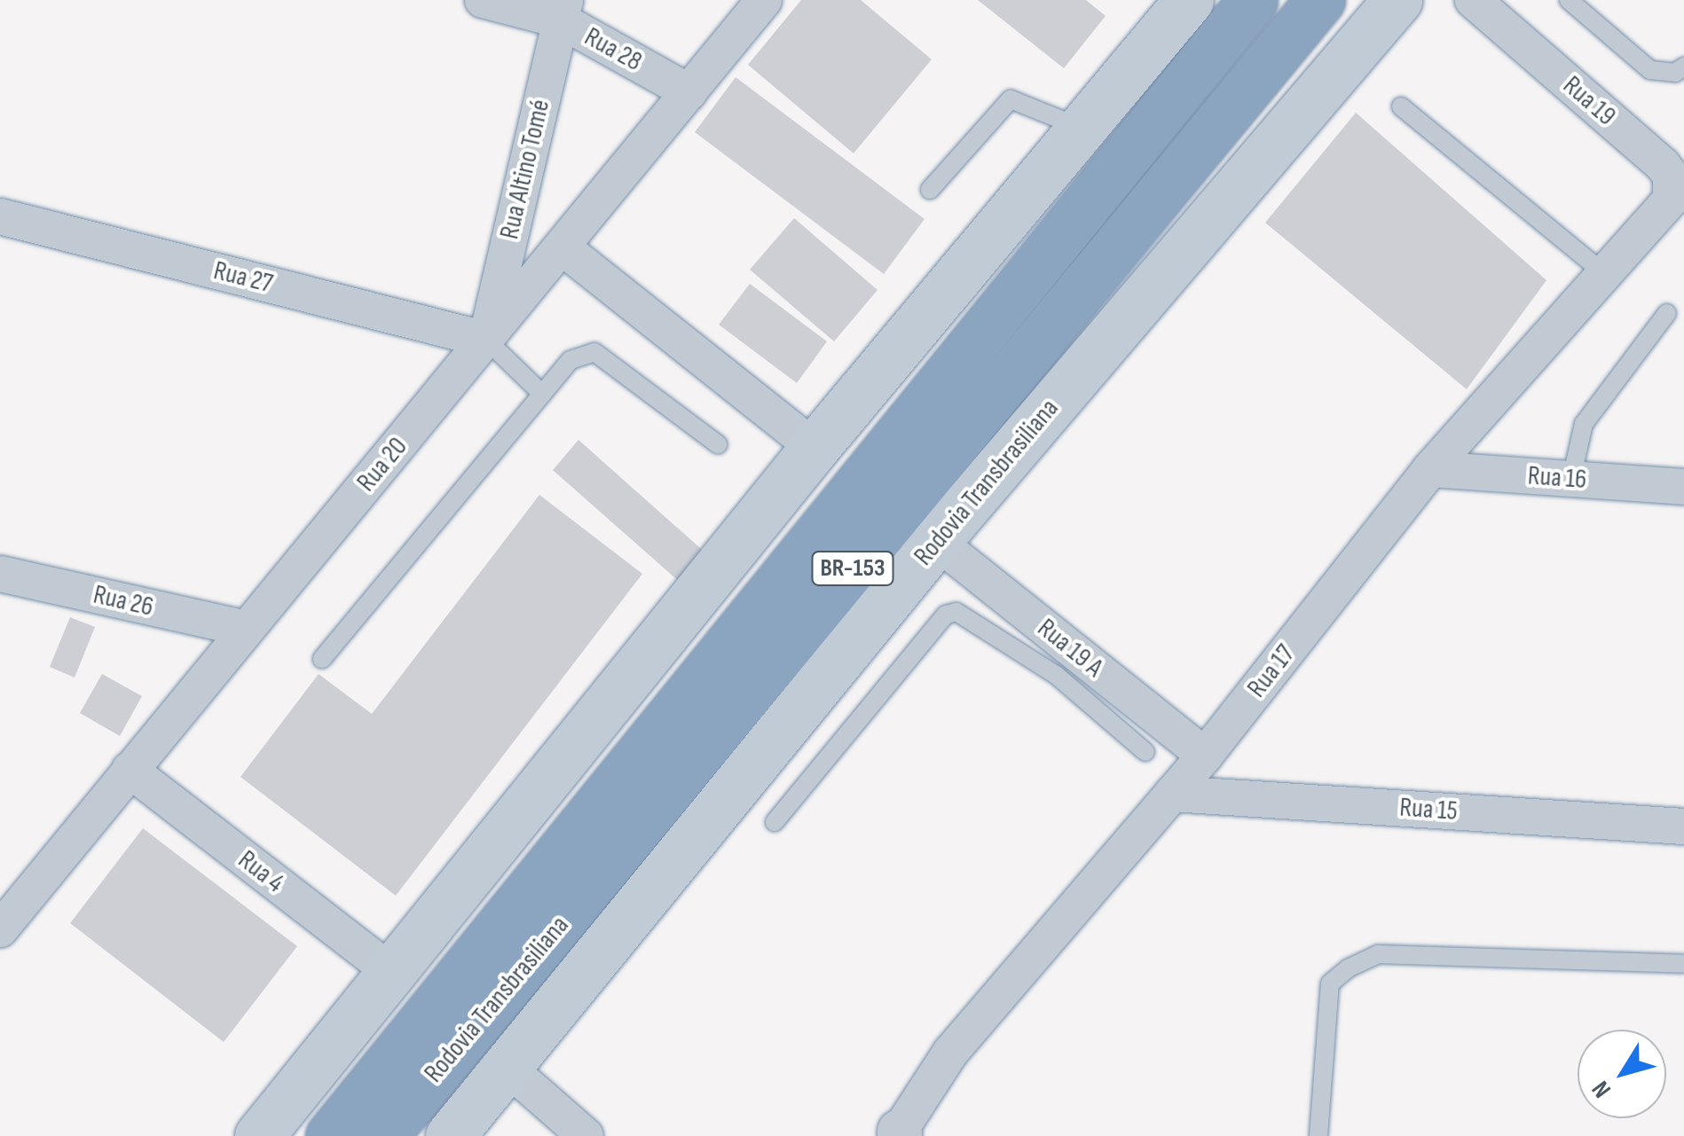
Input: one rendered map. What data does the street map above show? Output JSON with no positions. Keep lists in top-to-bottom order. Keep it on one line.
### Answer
{"streets":{"highway":["Rodovia Transbrasiliana","BR-153"],"street":["Rua 28","Rua 19","Rua Altino Tomé","Rua 27","Rua 20","Rua 16","Rua 26","Rua 19 A","Rua 17","Rua 15","Rua 4"]},"crossings":[["Rua 28","Rua Altino Tomé"],["Rua 28","Rua 20"],["Rua 19","Rua 17"],["Rua Altino Tomé","Rua 27"],["Rua Altino Tomé","Rua 20"],["Rua 27","Rua 20"],["Rua 20","Rua 26"],["Rua 20","Rua 4"],["Rua 16","Rua 17"],["Rodovia Transbrasiliana","Rua 19 A"],["Rua 19 A","Rua 17"],["Rua 17","Rua 15"]],"north":"bottom left"}
